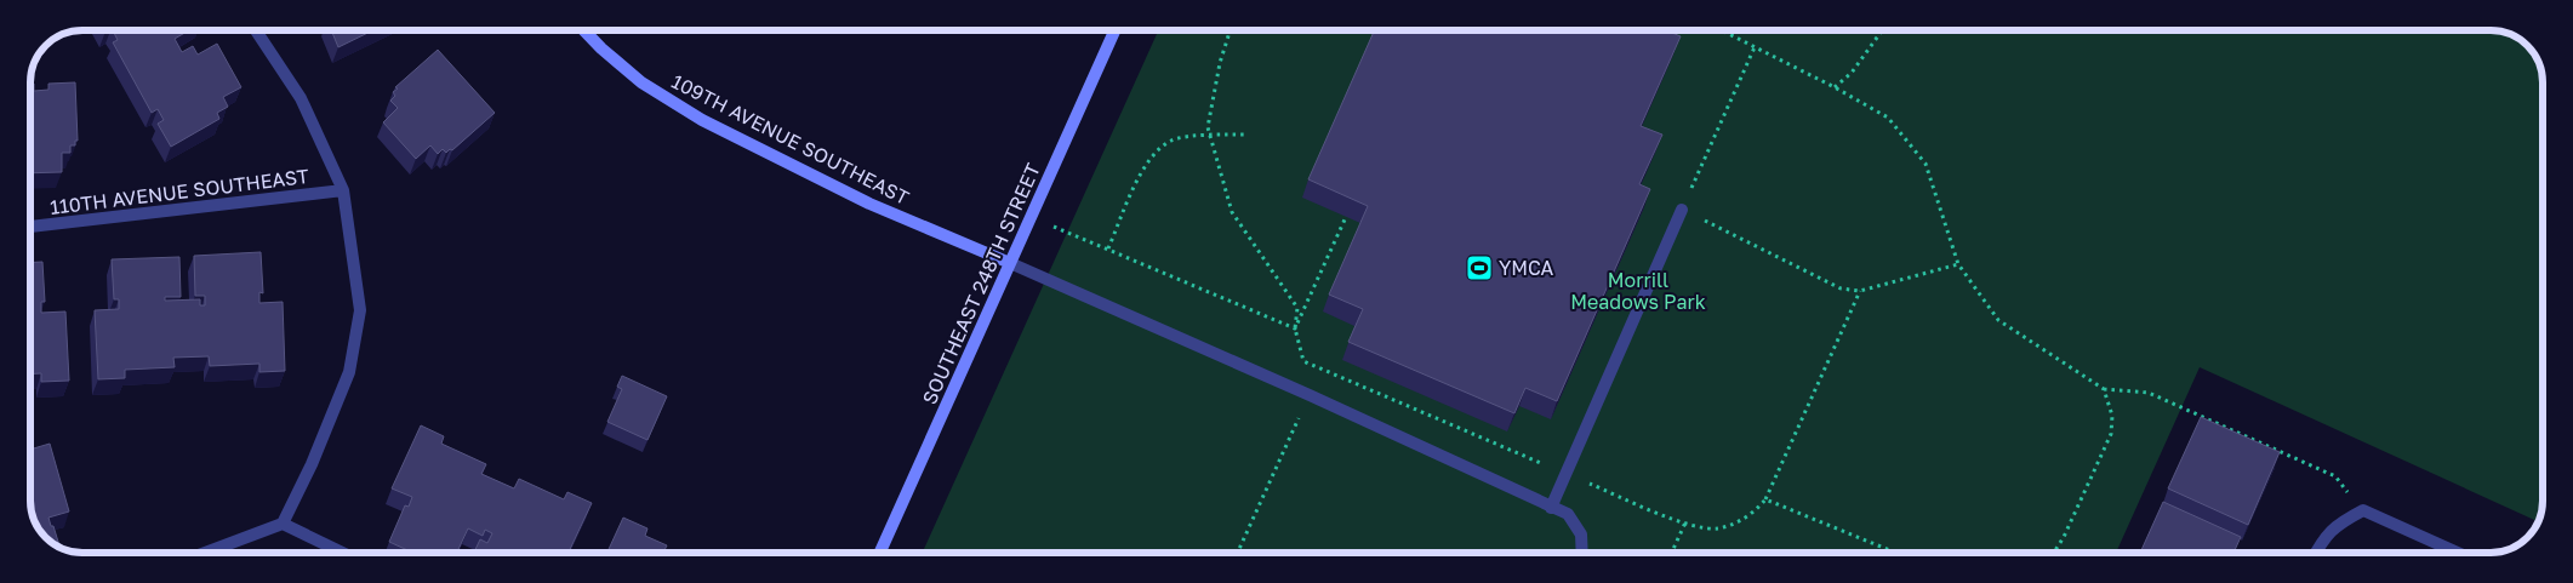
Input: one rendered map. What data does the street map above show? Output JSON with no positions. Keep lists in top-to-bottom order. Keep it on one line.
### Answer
{"streets":{"street":["109TH AVENUE SOUTHEAST","110TH AVENUE SOUTHEAST","SOUTHEAST 248TH STREET"]},"crossings":[["109TH AVENUE SOUTHEAST","SOUTHEAST 248TH STREET"]],"parks":["Morrill Meadows Park"],"places":{"sports":["YMCA"]}}
